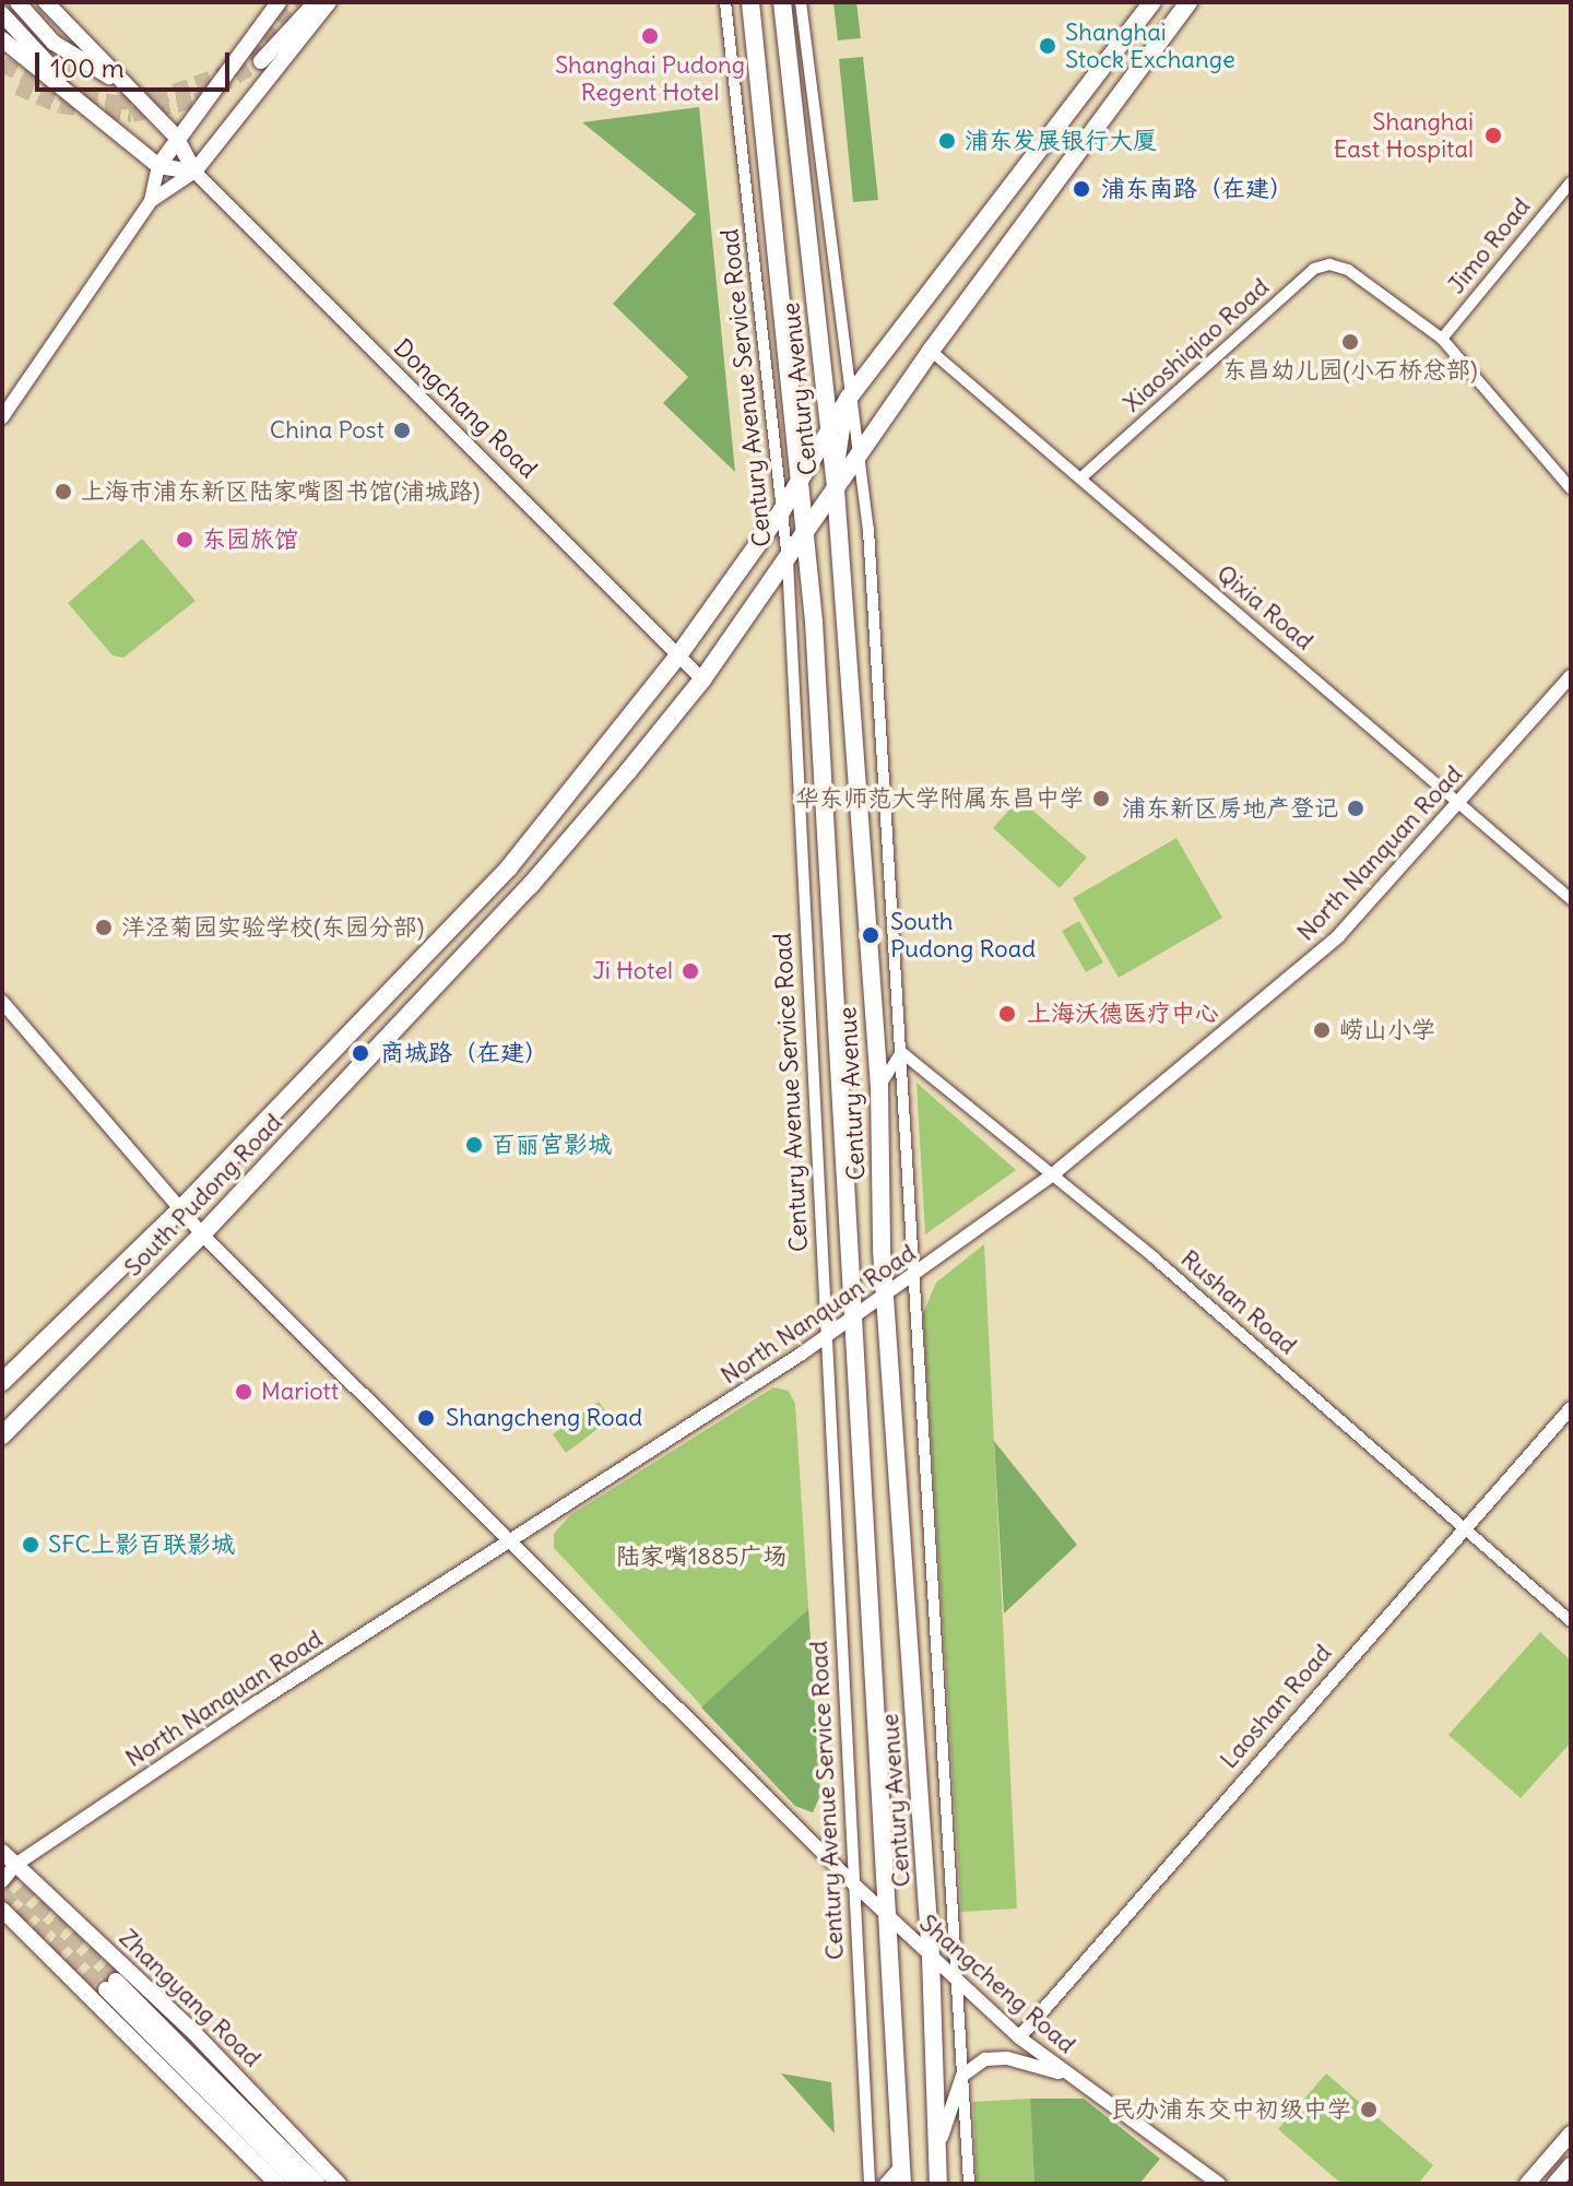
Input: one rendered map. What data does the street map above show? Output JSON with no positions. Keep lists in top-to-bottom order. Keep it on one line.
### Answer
{"streets":{"main road":["Century Avenue","Dongchang Road","South Pudong Road","Zhangyang Road"],"street":["Jimo Road","Xiaoshiqiao Road","Century Avenue Service Road","Qixia Road","North Nanquan Road","Rushan Road","Laoshan Road","Shangcheng Road"]},"crossings":[["Jimo Road","Xiaoshiqiao Road"],["Xiaoshiqiao Road","Qixia Road"],["Century Avenue Service Road","North Nanquan Road"],["Century Avenue Service Road","South Pudong Road"],["Century Avenue Service Road","Shangcheng Road"],["Century Avenue","North Nanquan Road"],["Century Avenue","South Pudong Road"],["Century Avenue","Shangcheng Road"],["Dongchang Road","South Pudong Road"],["Qixia Road","North Nanquan Road"],["Qixia Road","South Pudong Road"],["North Nanquan Road","Rushan Road"],["North Nanquan Road","Shangcheng Road"],["North Nanquan Road","Zhangyang Road"],["South Pudong Road","Shangcheng Road"],["Rushan Road","Laoshan Road"],["Laoshan Road","Shangcheng Road"]],"parks":["陆家嘴1885广场"],"places":["Shanghai Pudong Regent Hotel","Shanghai Stock Exchange","Shanghai East Hospital","浦东发展银行大厦","浦东南路（在建）","东昌幼儿园(小石桥总部)","China Post","上海市浦东新区陆家嘴图书馆(浦城路)","东园旅馆","华东师范大学附属东昌中学","浦东新区房地产登记","洋泾菊园实验学校(东园分部)","South Pudong Road","Ji Hotel","上海沃德医疗中心","崂山小学","商城路（在建）","百丽宫影城","Mariott","Shangcheng Road","SFC上影百联影城","民办浦东交中初级中学"],"scale_bar":"100 m"}
